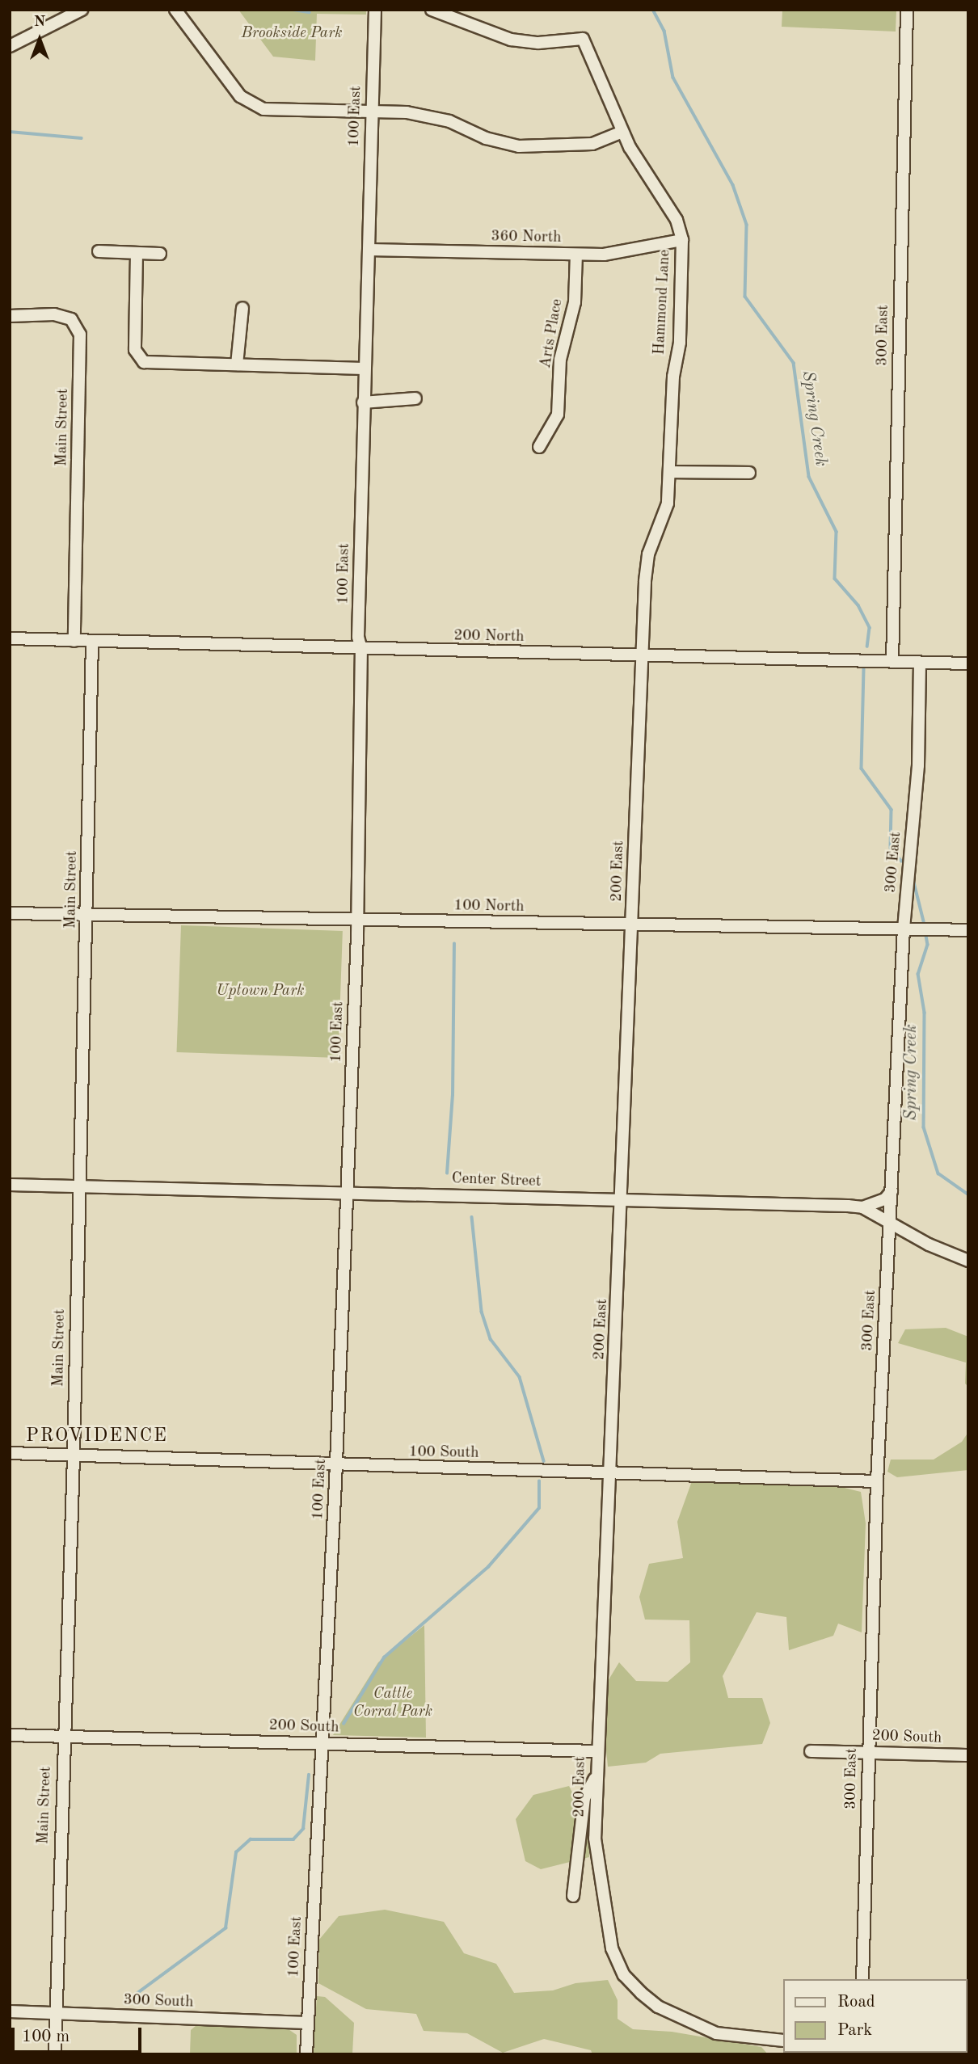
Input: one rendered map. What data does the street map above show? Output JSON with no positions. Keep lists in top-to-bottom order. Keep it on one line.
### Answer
{"streets":{"street":["100 East","360 North","Hammond Lane","Arts Place","300 East","Main Street","200 North","200 East","100 North","Center Street","100 South","200 South","300 South"]},"crossings":[["100 East","360 North"],["100 East","200 North"],["100 East","100 North"],["100 East","Center Street"],["100 East","100 South"],["100 East","200 South"],["100 East","300 South"],["360 North","Hammond Lane"],["360 North","Arts Place"],["Hammond Lane","200 North"],["Hammond Lane","200 East"],["300 East","200 North"],["300 East","100 North"],["300 East","Center Street"],["300 East","100 South"],["300 East","200 South"],["Main Street","200 North"],["Main Street","100 North"],["Main Street","Center Street"],["Main Street","100 South"],["Main Street","200 South"],["Main Street","300 South"],["200 North","200 East"],["200 East","100 North"],["200 East","Center Street"],["200 East","100 South"],["200 East","200 South"]],"districts":["PROVIDENCE"],"water":["Spring Creek"],"parks":["Brookside Park","Uptown Park","Cattle Corral Park"],"legend":["Road","Park"],"scale_bar":"100 m","north":"top"}
